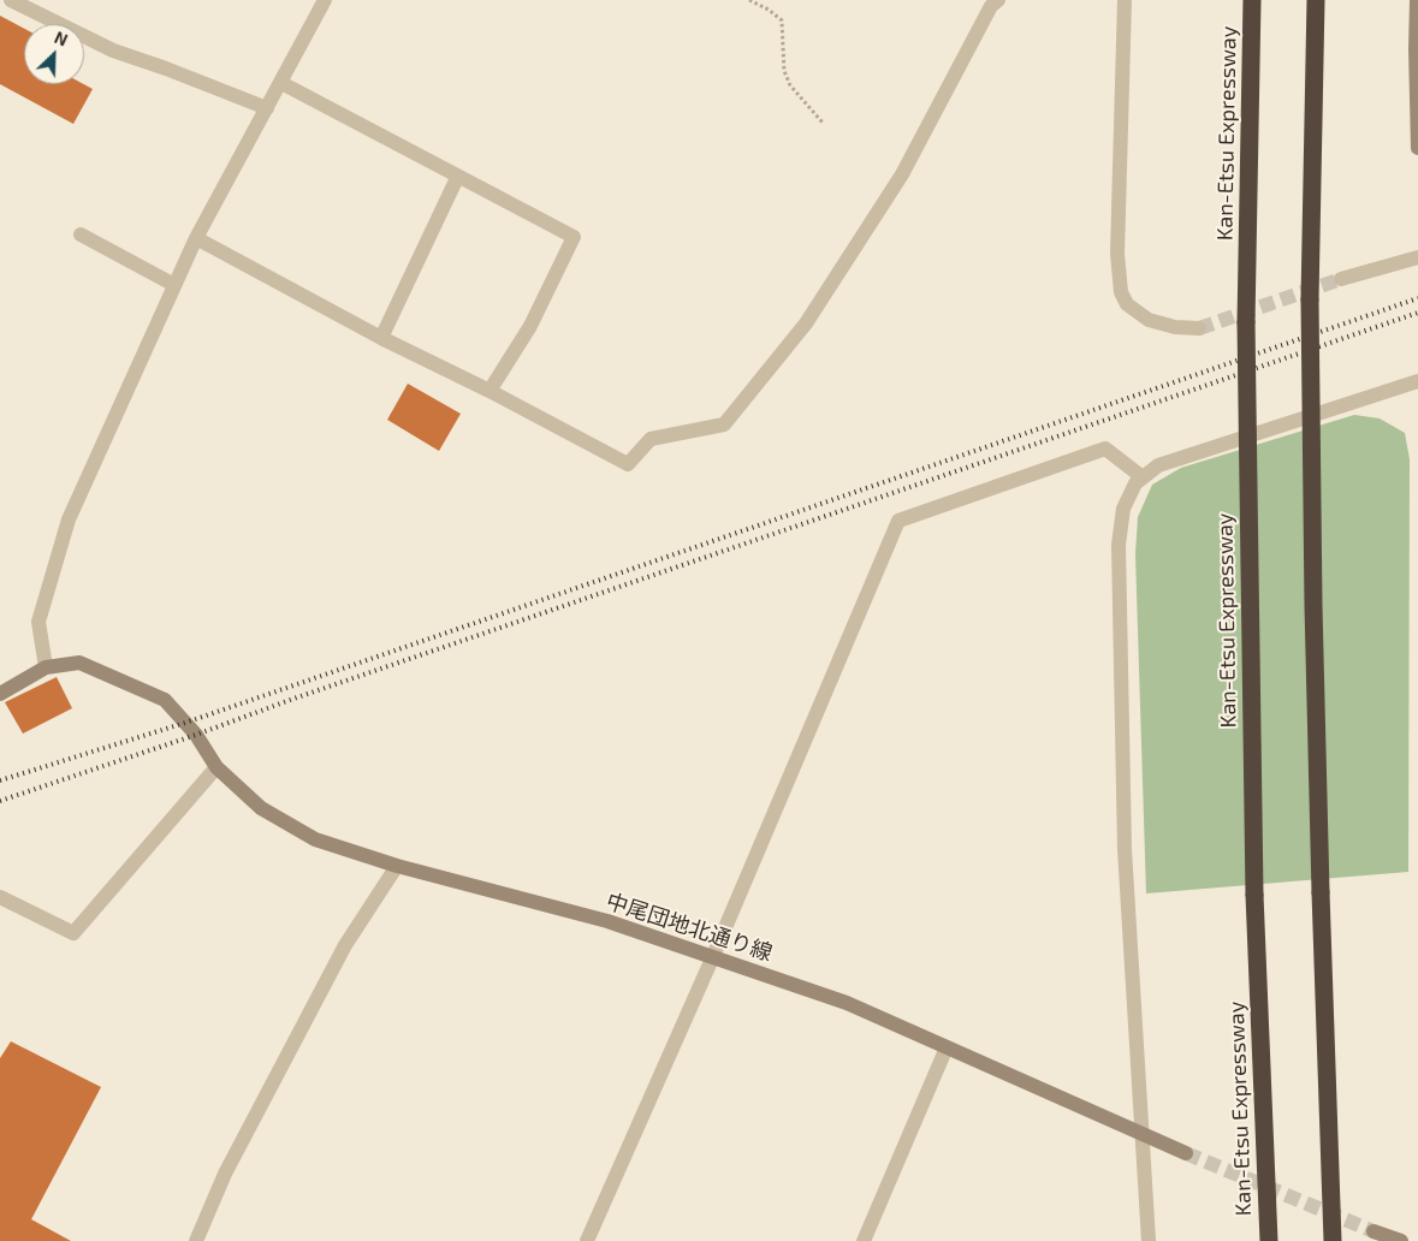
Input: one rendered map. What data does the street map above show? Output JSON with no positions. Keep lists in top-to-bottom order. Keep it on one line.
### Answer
{"streets":{"highway":["Kan-Etsu Expressway"],"street":["中尾団地北通り線"]},"north":"top right"}
